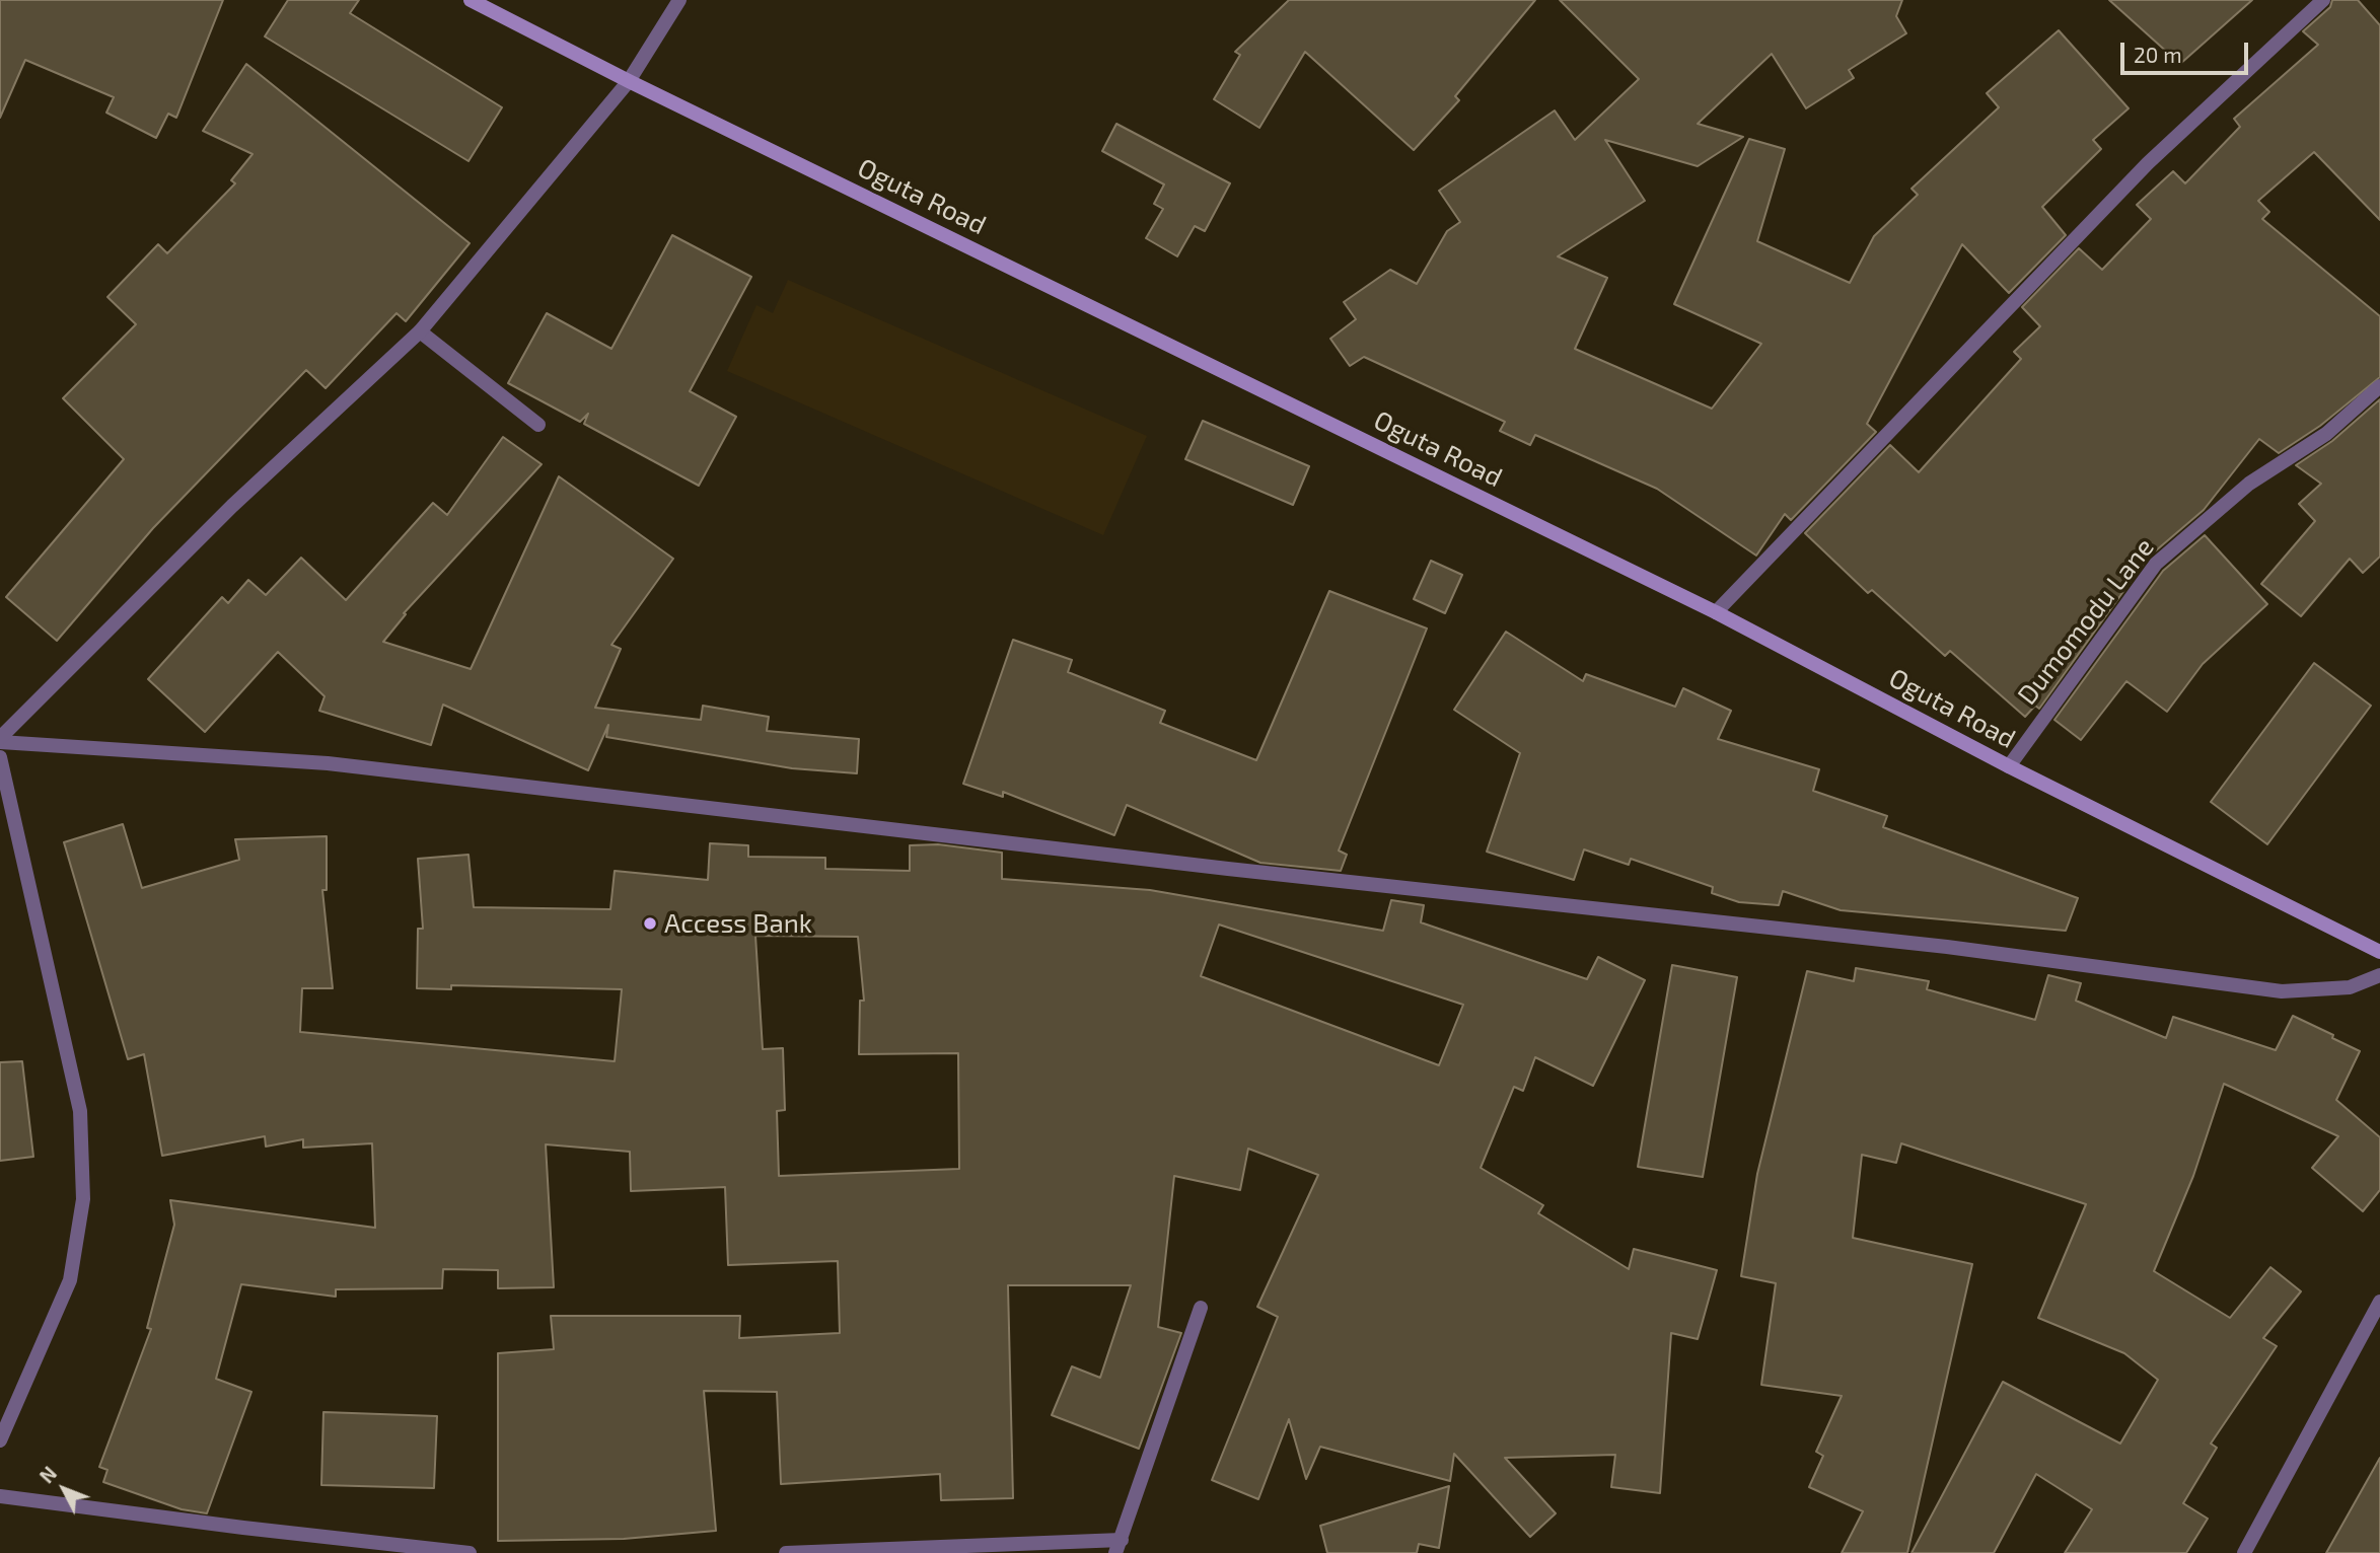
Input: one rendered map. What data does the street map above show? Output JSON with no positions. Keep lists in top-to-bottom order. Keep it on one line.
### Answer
{"streets":{"main road":["Oguta Road"],"street":["Dumomodu Lane"]},"crossings":[["Oguta Road","Dumomodu Lane"]],"places":["Access Bank"],"scale_bar":"20 m","north":"top left"}
